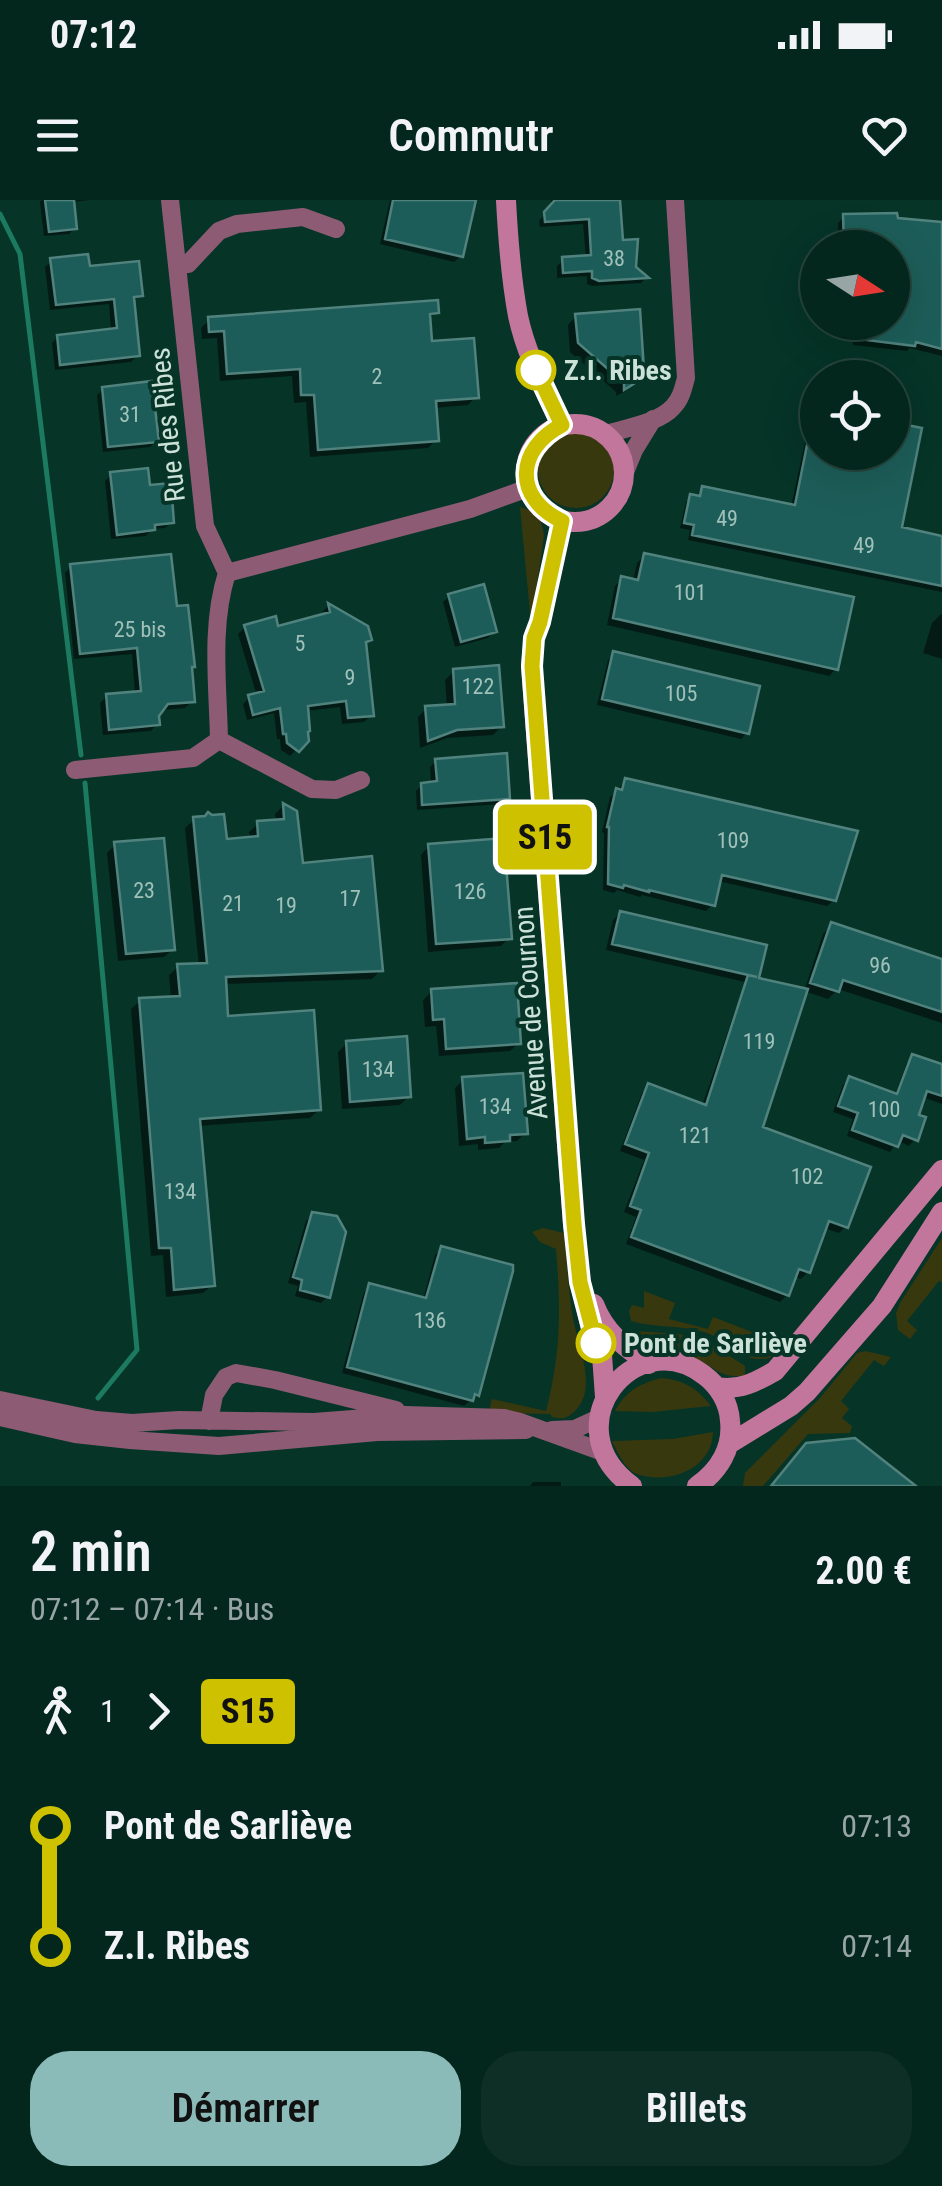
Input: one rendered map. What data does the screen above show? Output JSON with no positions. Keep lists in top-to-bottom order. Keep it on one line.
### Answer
{"streets":{"main road":["Avenue de Cournon"],"street":["Rue des Ribes"]},"places":["Z.I. Ribes","Pont de Sarliève"],"lines":["bus line S15"],"house_numbers":["38","2","31","49","49","101","25 bis","5","9","122","105","109","23","126","17","21","19","96","119","134","134","100","121","102","134","136"],"north":"right","page":{"status":"07:12","header":"Commutr","on_map":"S15","heading":["2 min","07:12 – 07:14 · Bus","2.00 €"],"legs":["1","S15"],"list":[{"name":"Pont de Sarliève","value":"07:13"},{"name":"Z.I. Ribes","value":"07:14"}],"buttons":["Démarrer","Billets"]}}
